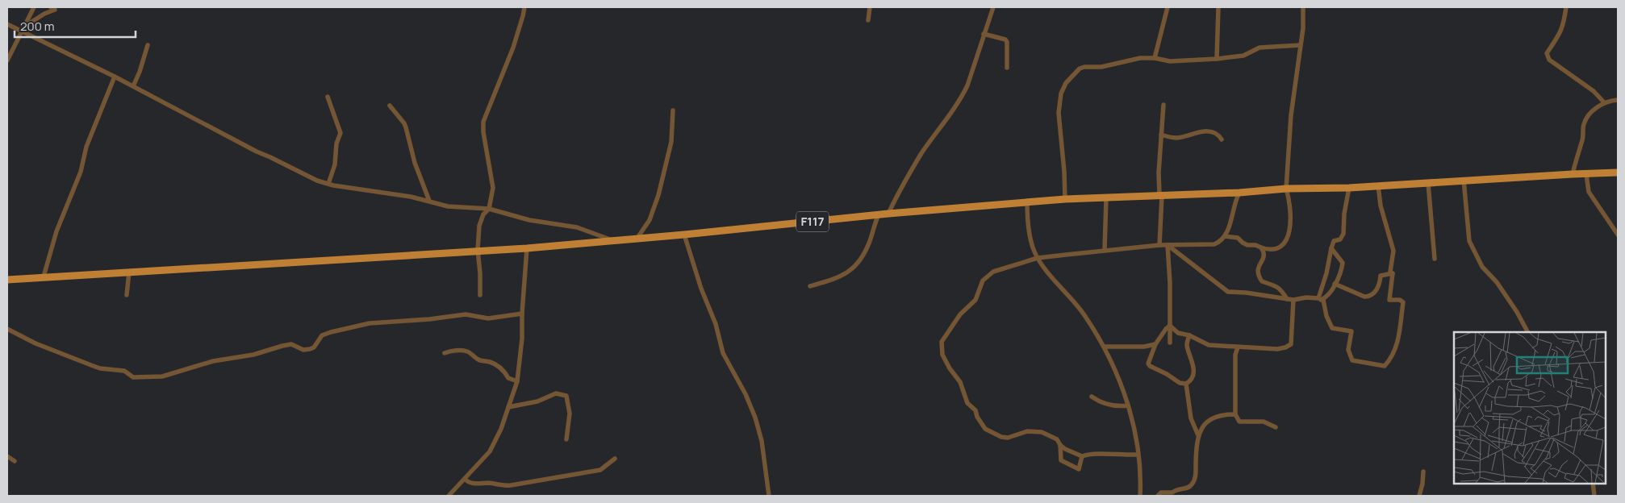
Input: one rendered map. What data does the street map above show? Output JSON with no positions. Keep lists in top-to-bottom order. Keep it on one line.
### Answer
{"streets":{"main road":["F117"]},"scale_bar":"200 m"}
